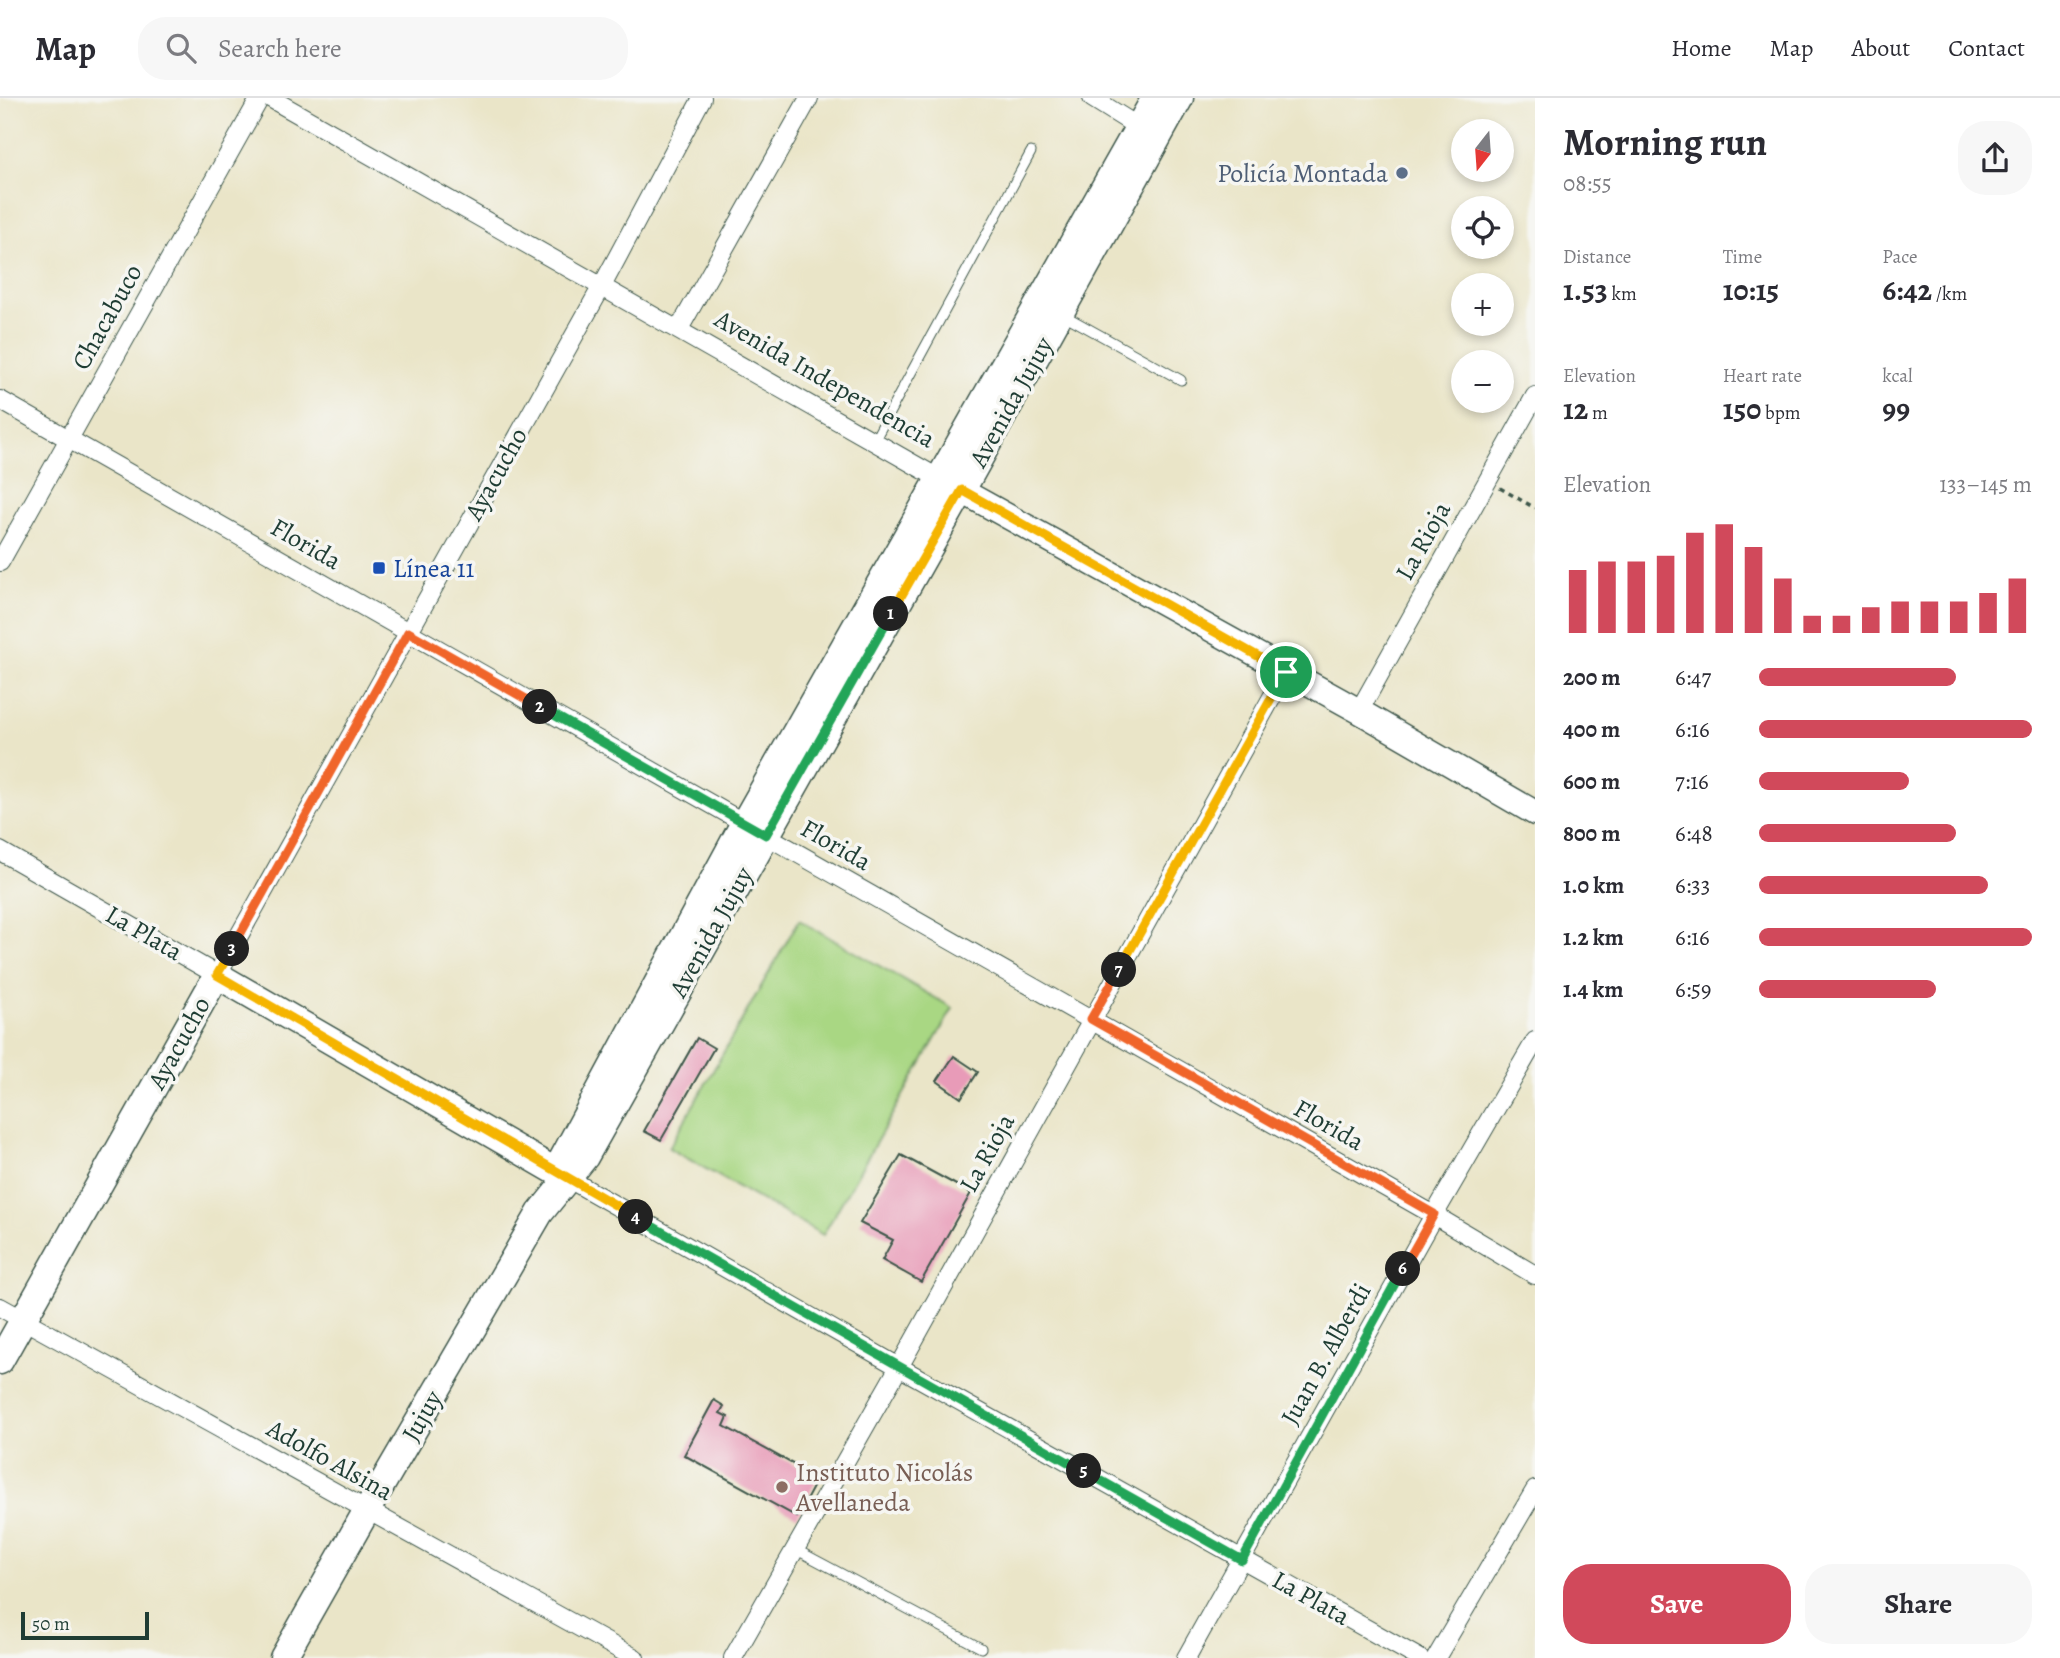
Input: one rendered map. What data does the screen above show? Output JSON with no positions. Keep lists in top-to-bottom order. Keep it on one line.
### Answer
{"streets":{"main road":["Avenida Independencia","Avenida Jujuy","Ayacucho","La Plata","Jujuy"],"street":["Chacabuco","La Rioja","Florida","Juan B. Alberdi","Adolfo Alsina"]},"crossings":[["Chacabuco","Florida"],["Avenida Independencia","Avenida Jujuy"],["Avenida Independencia","Ayacucho"],["Avenida Independencia","La Rioja"],["Avenida Jujuy","Florida"],["Avenida Jujuy","La Plata"],["Avenida Jujuy","Jujuy"],["Ayacucho","Florida"],["Ayacucho","La Plata"],["Ayacucho","Adolfo Alsina"],["La Rioja","Florida"],["La Rioja","La Plata"],["Florida","Juan B. Alberdi"],["La Plata","Juan B. Alberdi"],["La Plata","Jujuy"],["Jujuy","Adolfo Alsina"]],"places":{"other":["Policía Montada","Instituto Nicolás Avellaneda"],"transit":["Línea 11"]},"scale_bar":"50 m","north":"bottom","page":{"header":"Map","search":"Search here","nav":["Home","Map","About","Contact"],"heading":["Morning run","08:55"],"map_buttons":["+","−"],"stats":[["Distance","1.53 km"],["Time","10:15"],["Pace","6:42 /km"],["Elevation","12 m"],["Heart rate","150 bpm"],["kcal","99"]],"chart":["Elevation","133–145 m"],"pins":["1","2","3","7","4","6","5"],"list":[{"name":"200 m","note":"6:47"},{"name":"400 m","note":"6:16"},{"name":"600 m","note":"7:16"},{"name":"800 m","note":"6:48"},{"name":"1.0 km","note":"6:33"},{"name":"1.2 km","note":"6:16"},{"name":"1.4 km","note":"6:59"}],"buttons":["Save","Share"],"scale":"50 m"}}
